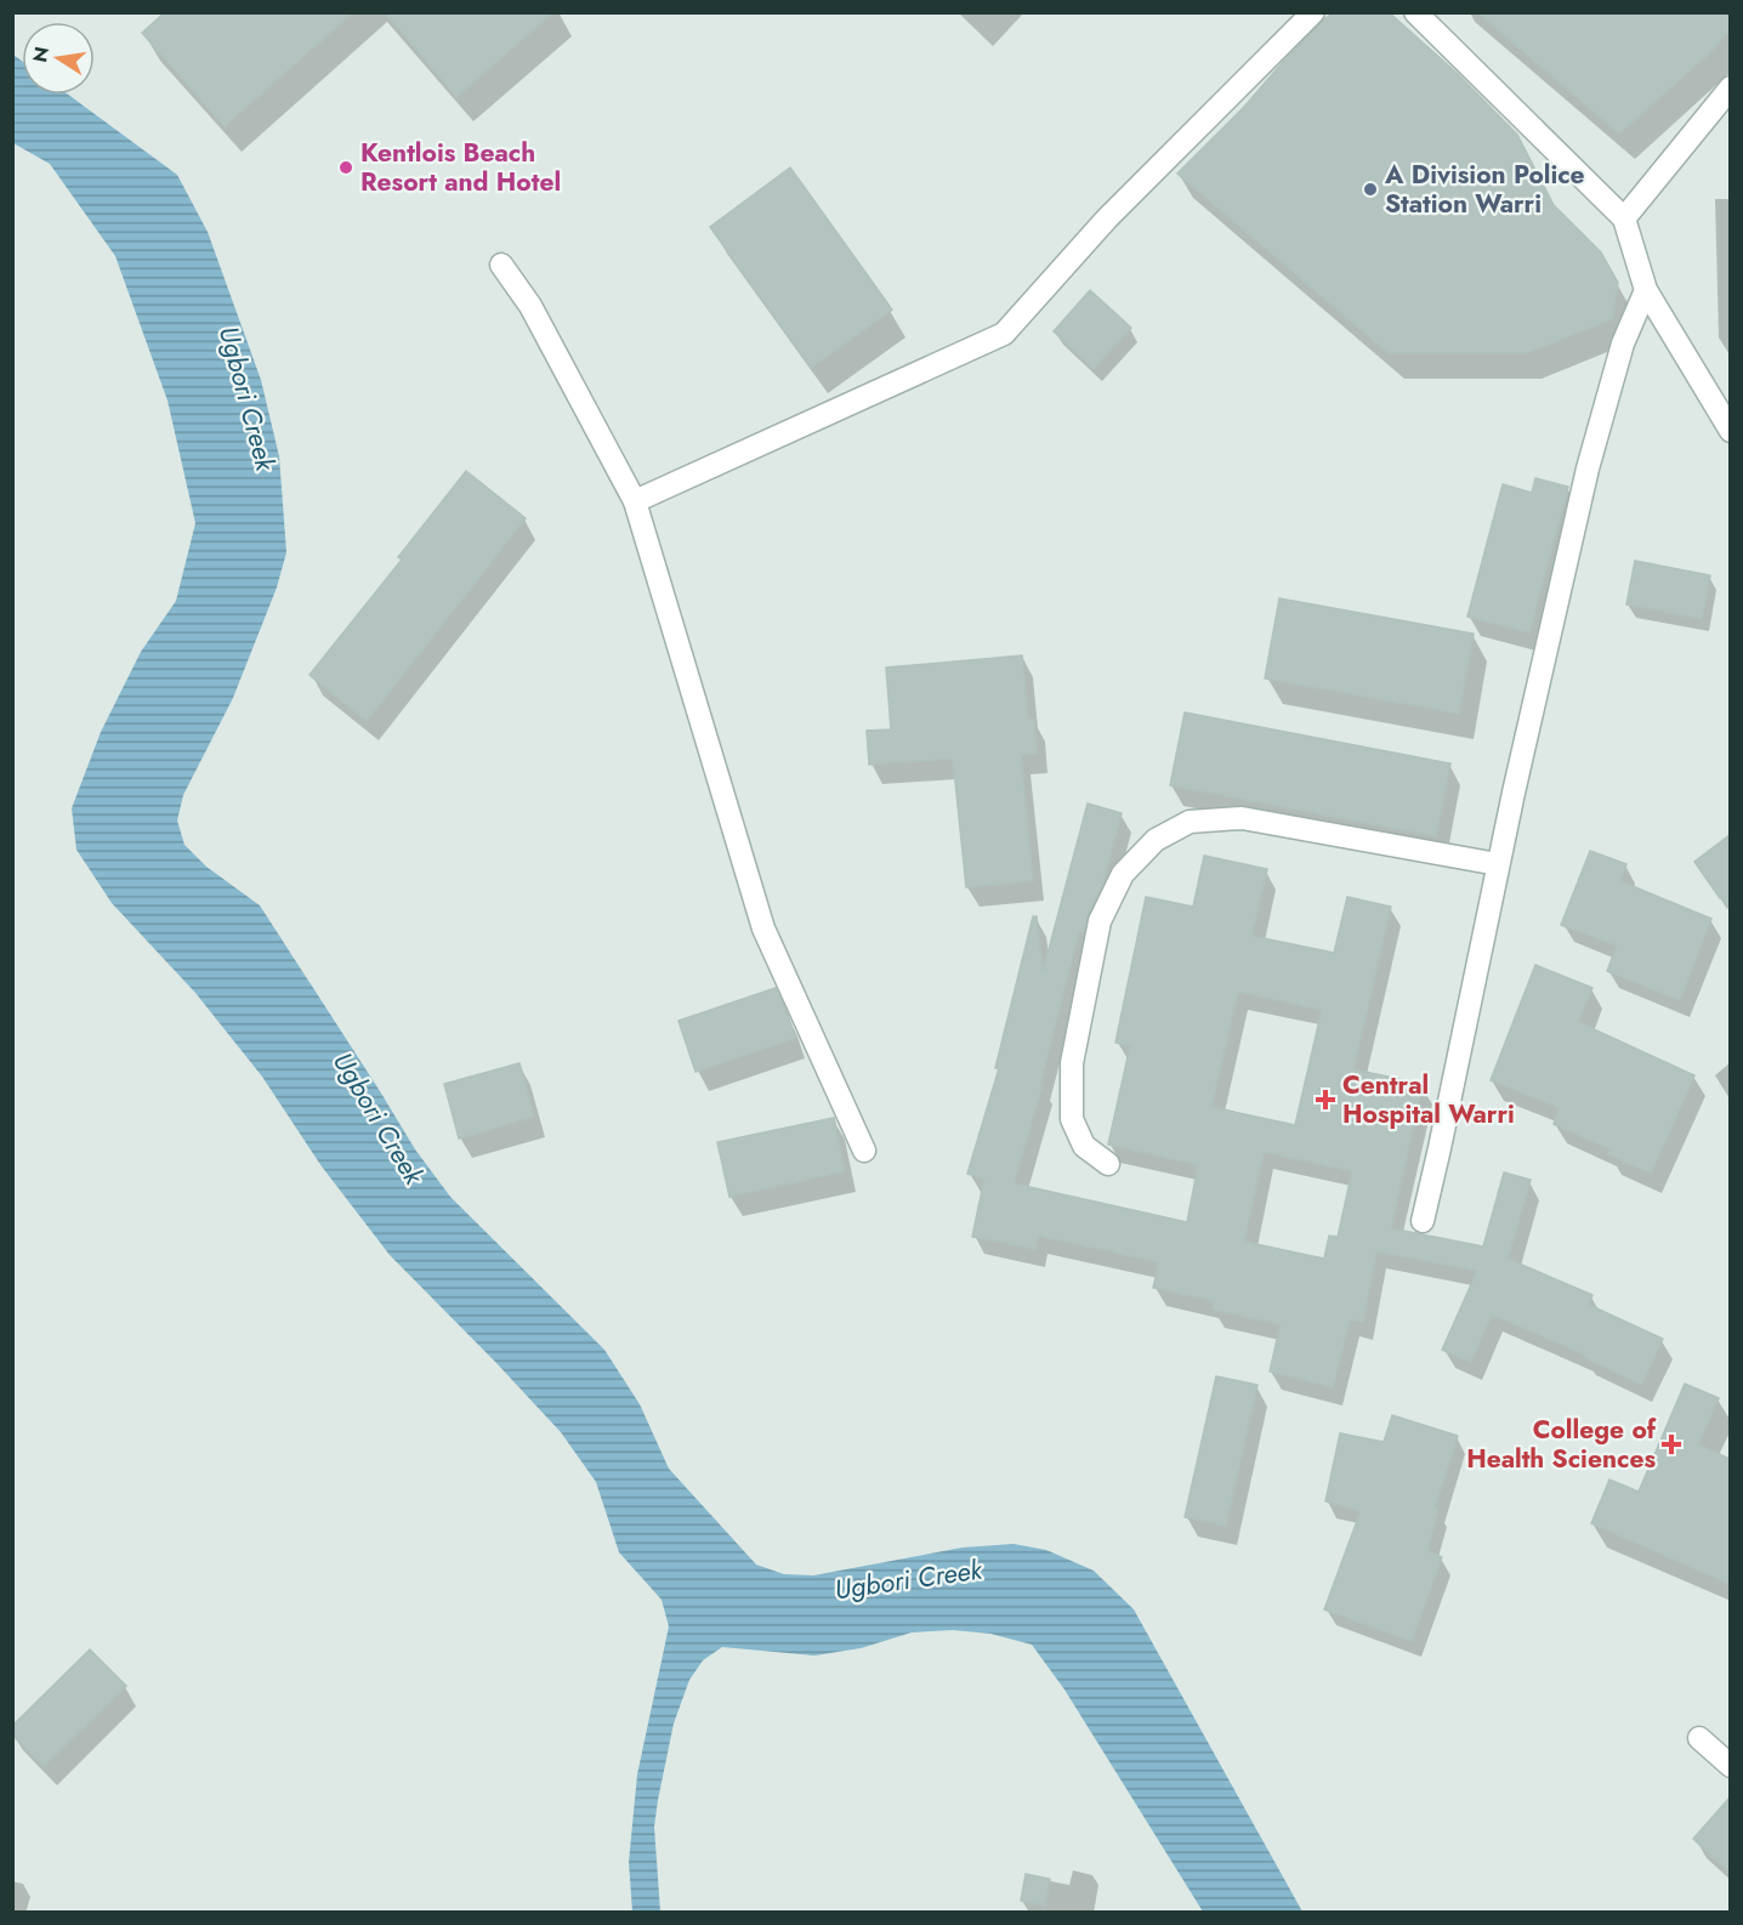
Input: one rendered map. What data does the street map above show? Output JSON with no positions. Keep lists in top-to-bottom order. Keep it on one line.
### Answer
{"water":["Ugbori Creek"],"places":{"other":["Kentlois Beach Resort and Hotel","A Division Police Station Warri"],"health":["Central Hospital Warri","College of Health Sciences"]},"north":"left"}
